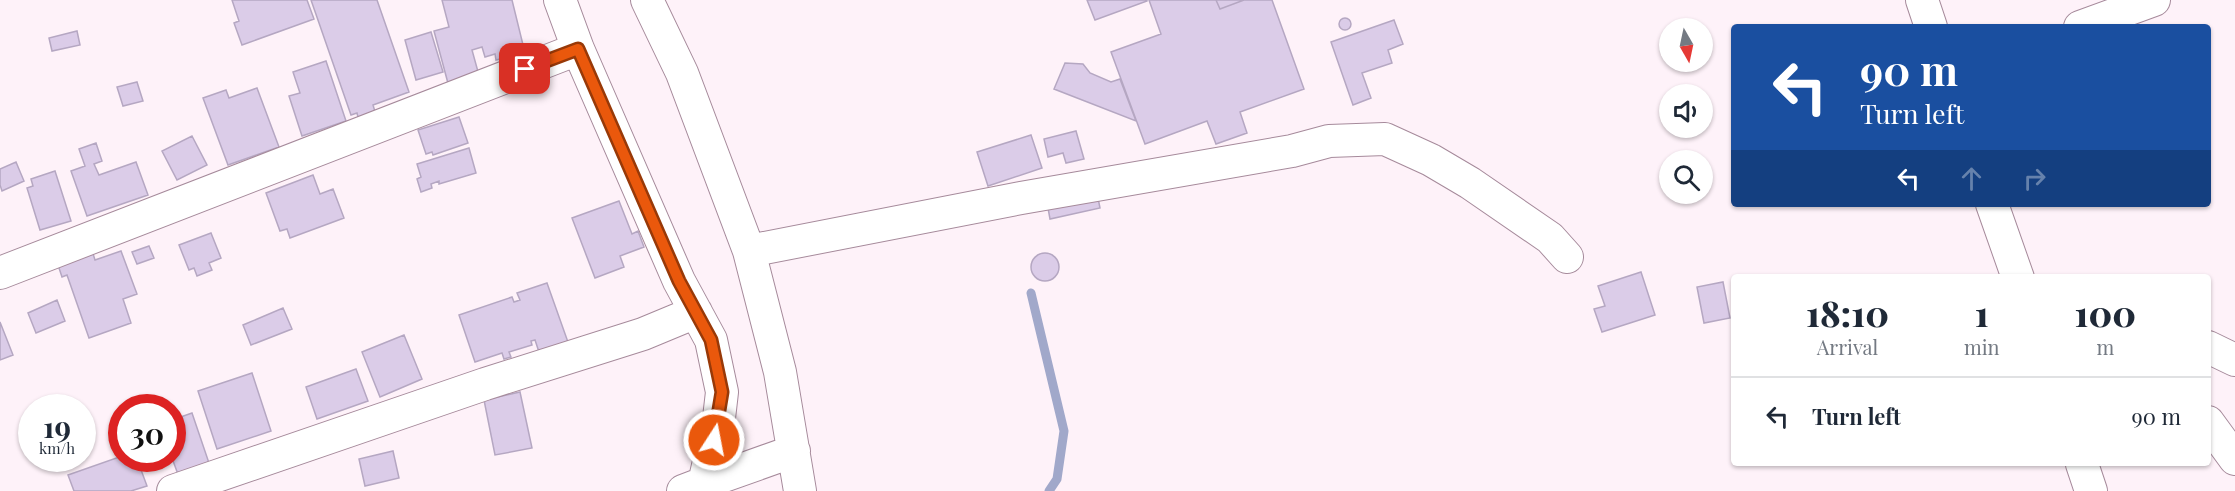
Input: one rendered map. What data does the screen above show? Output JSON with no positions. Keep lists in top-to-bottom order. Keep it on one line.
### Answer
{"north":"bottom","page":{"turn":["90 m","Turn left"],"eta":["18:10","Arrival","1","min","100","m"],"list":[{"name":"Turn left","value":"90 m"}],"speed":"19 km/h","limit":"30"}}
